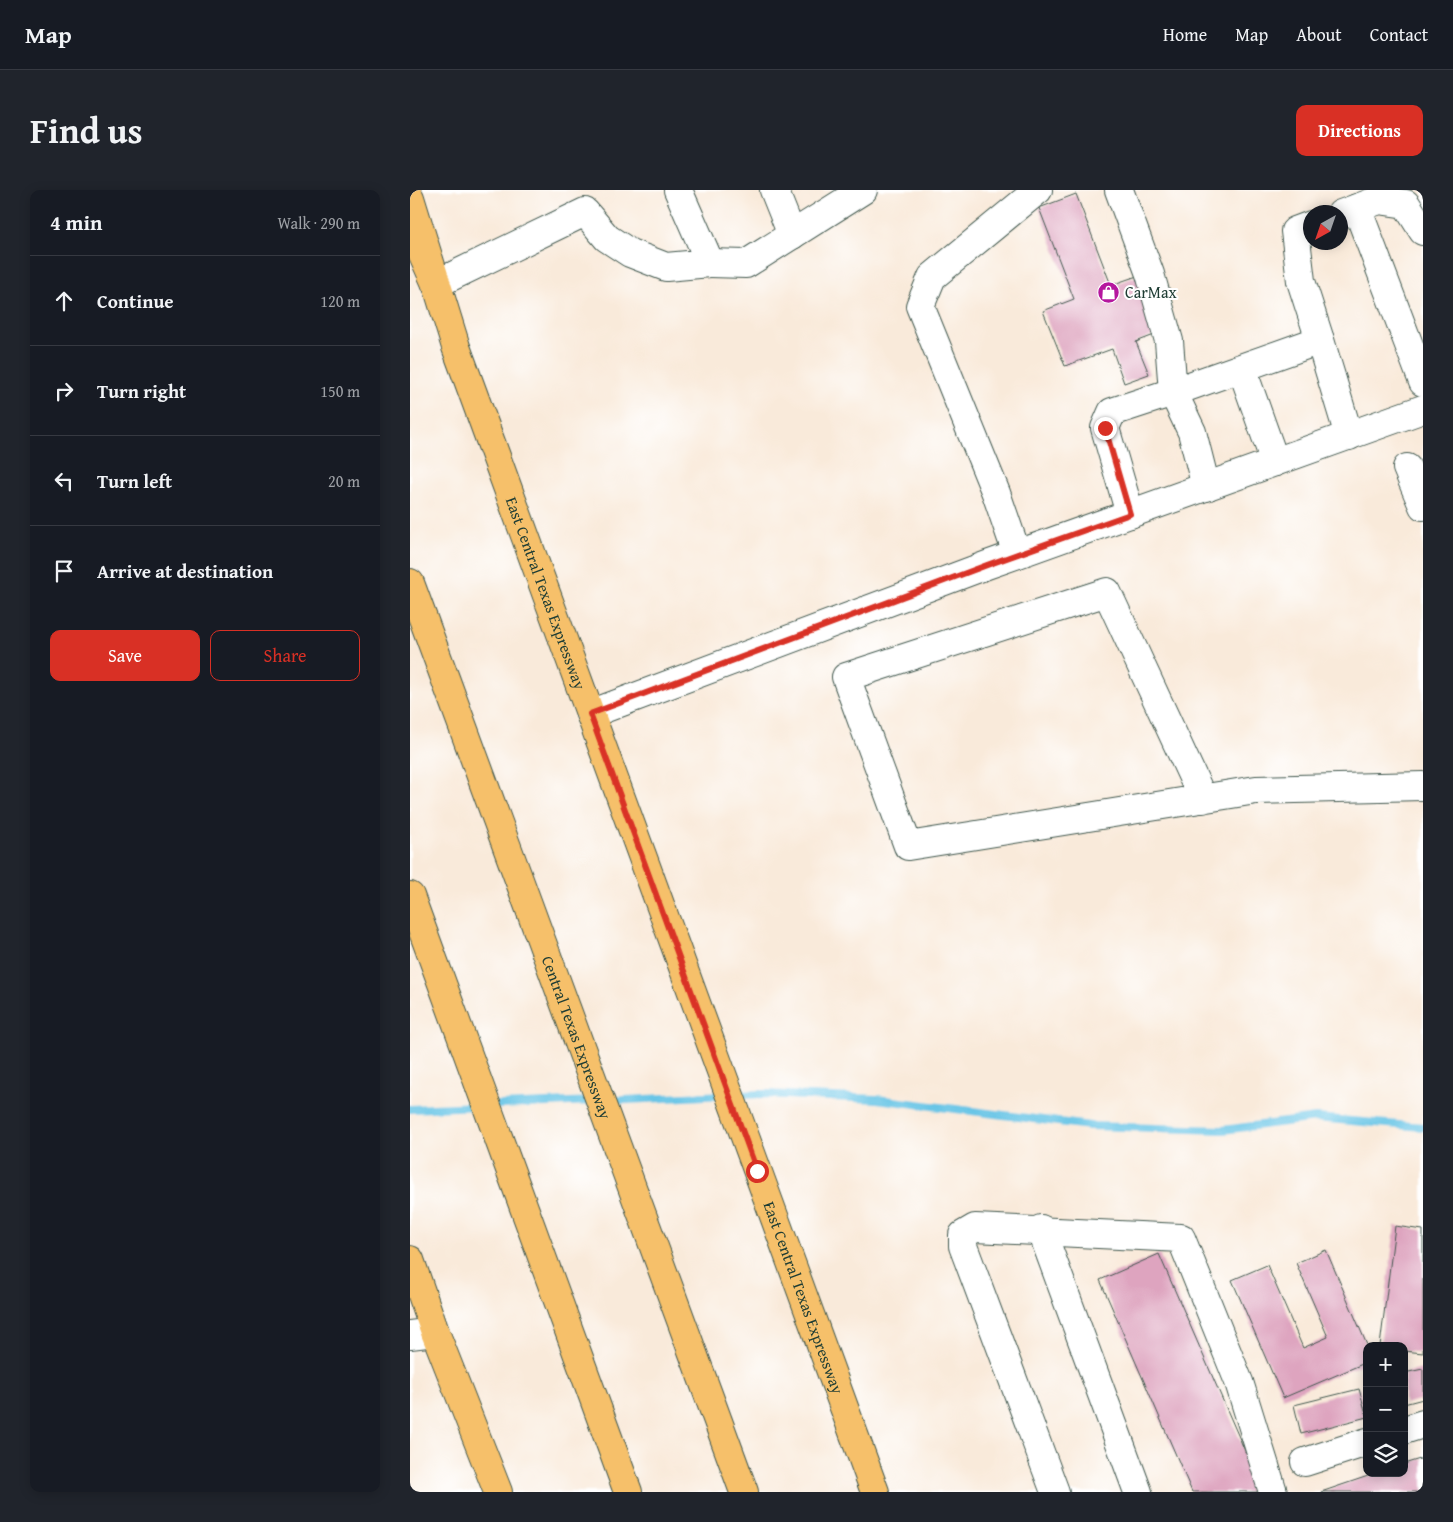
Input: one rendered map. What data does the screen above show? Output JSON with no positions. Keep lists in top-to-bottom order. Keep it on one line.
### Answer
{"streets":{"main road":["East Central Texas Expressway","Central Texas Expressway"]},"places":{"shop":["CarMax"]},"north":"bottom left","page":{"header":"Map","nav":["Home","Map","About","Contact"],"title":"Find us","buttons":["Directions",["Save","Share"]],"heading":["4 min","Walk · 290 m"],"list":[["Continue","120 m"],["Turn right","150 m"],["Turn left","20 m"],"Arrive at destination"],"map_buttons":["+","−"]}}
